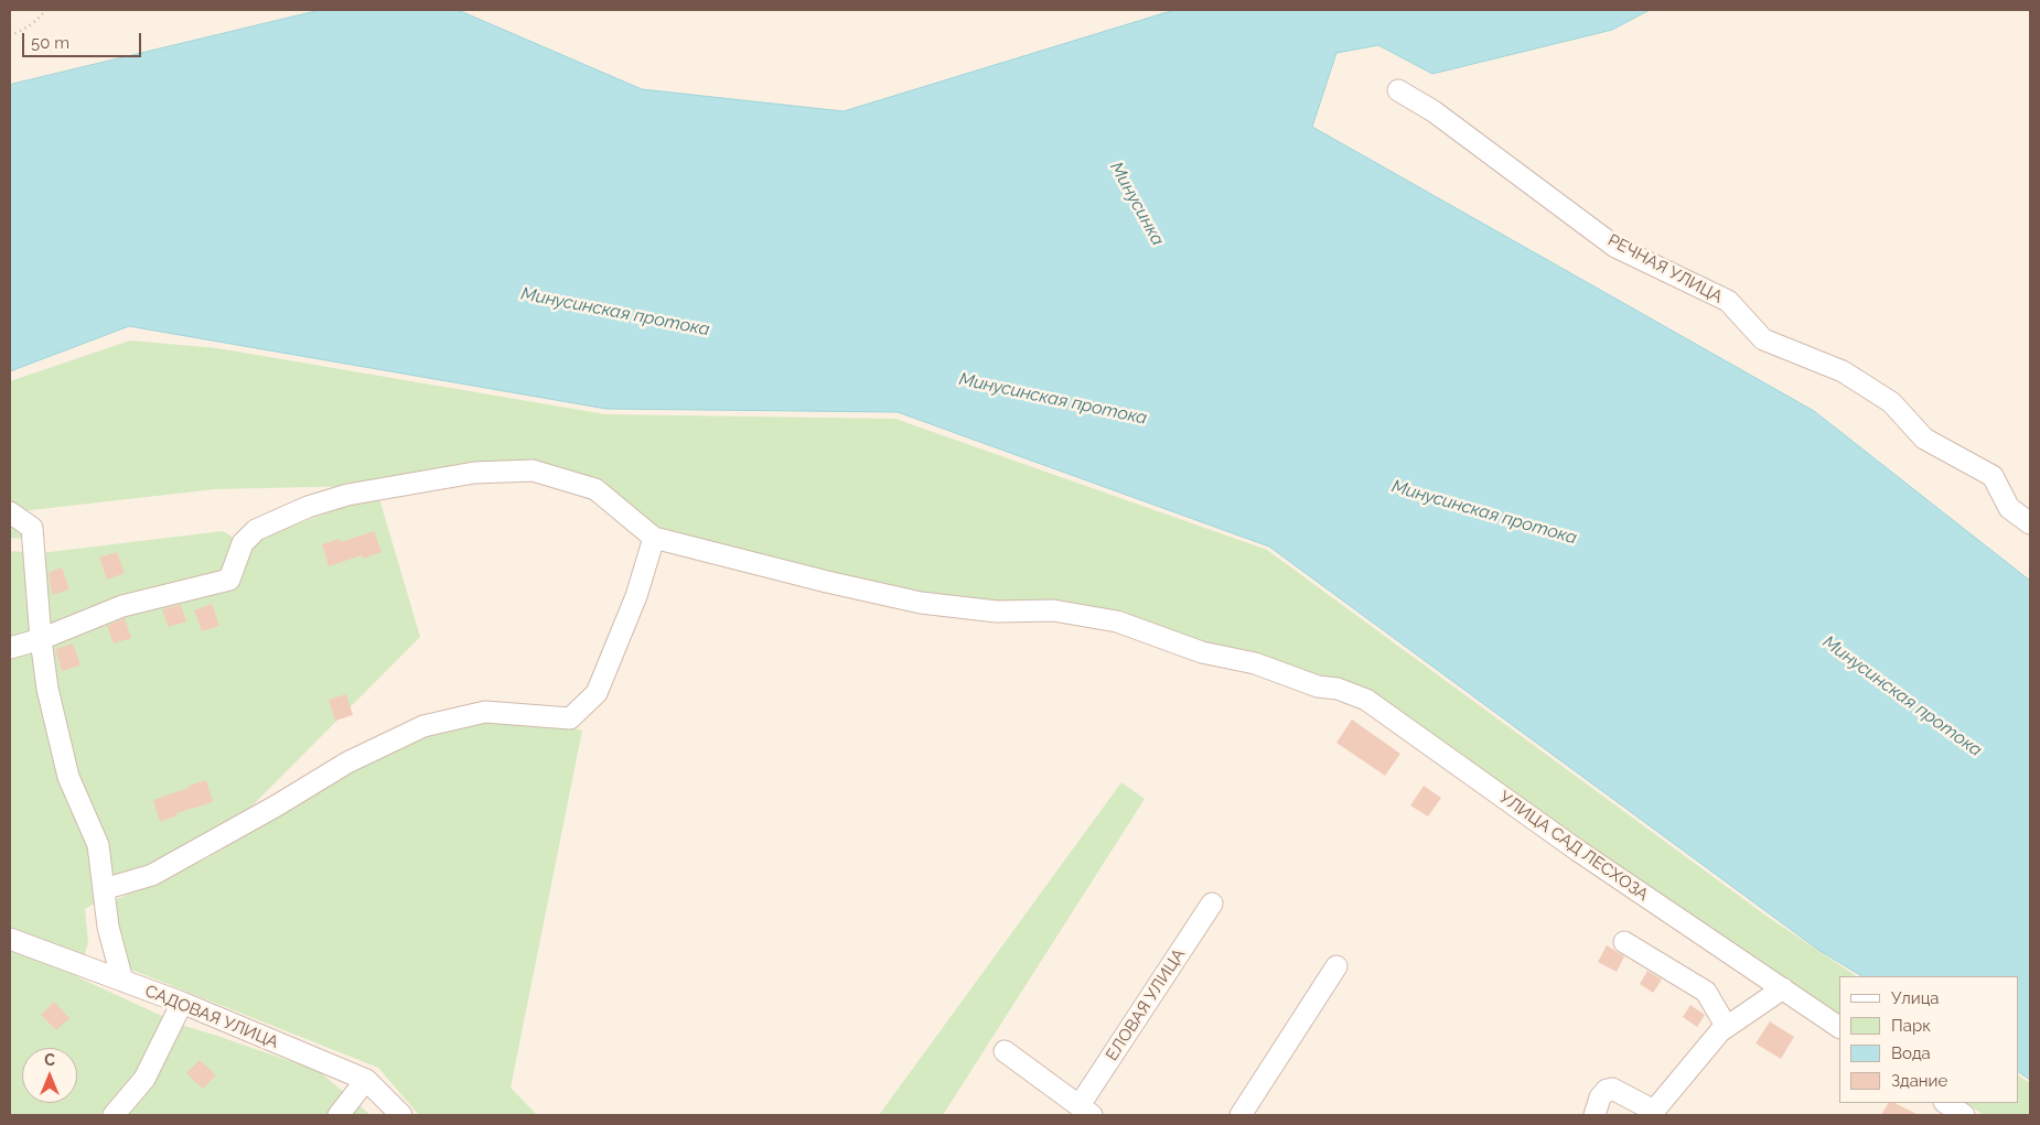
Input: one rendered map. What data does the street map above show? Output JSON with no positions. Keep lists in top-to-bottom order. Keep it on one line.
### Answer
{"streets":{"street":["РЕЧНАЯ УЛИЦА","УЛИЦА САД ЛЕСХОЗА","ЕЛОВАЯ УЛИЦА","САДОВАЯ УЛИЦА"]},"water":["Минусинка","Минусинская протока"],"legend":["Улица","Парк","Вода","Здание"],"scale_bar":"50 m","north":"top"}
